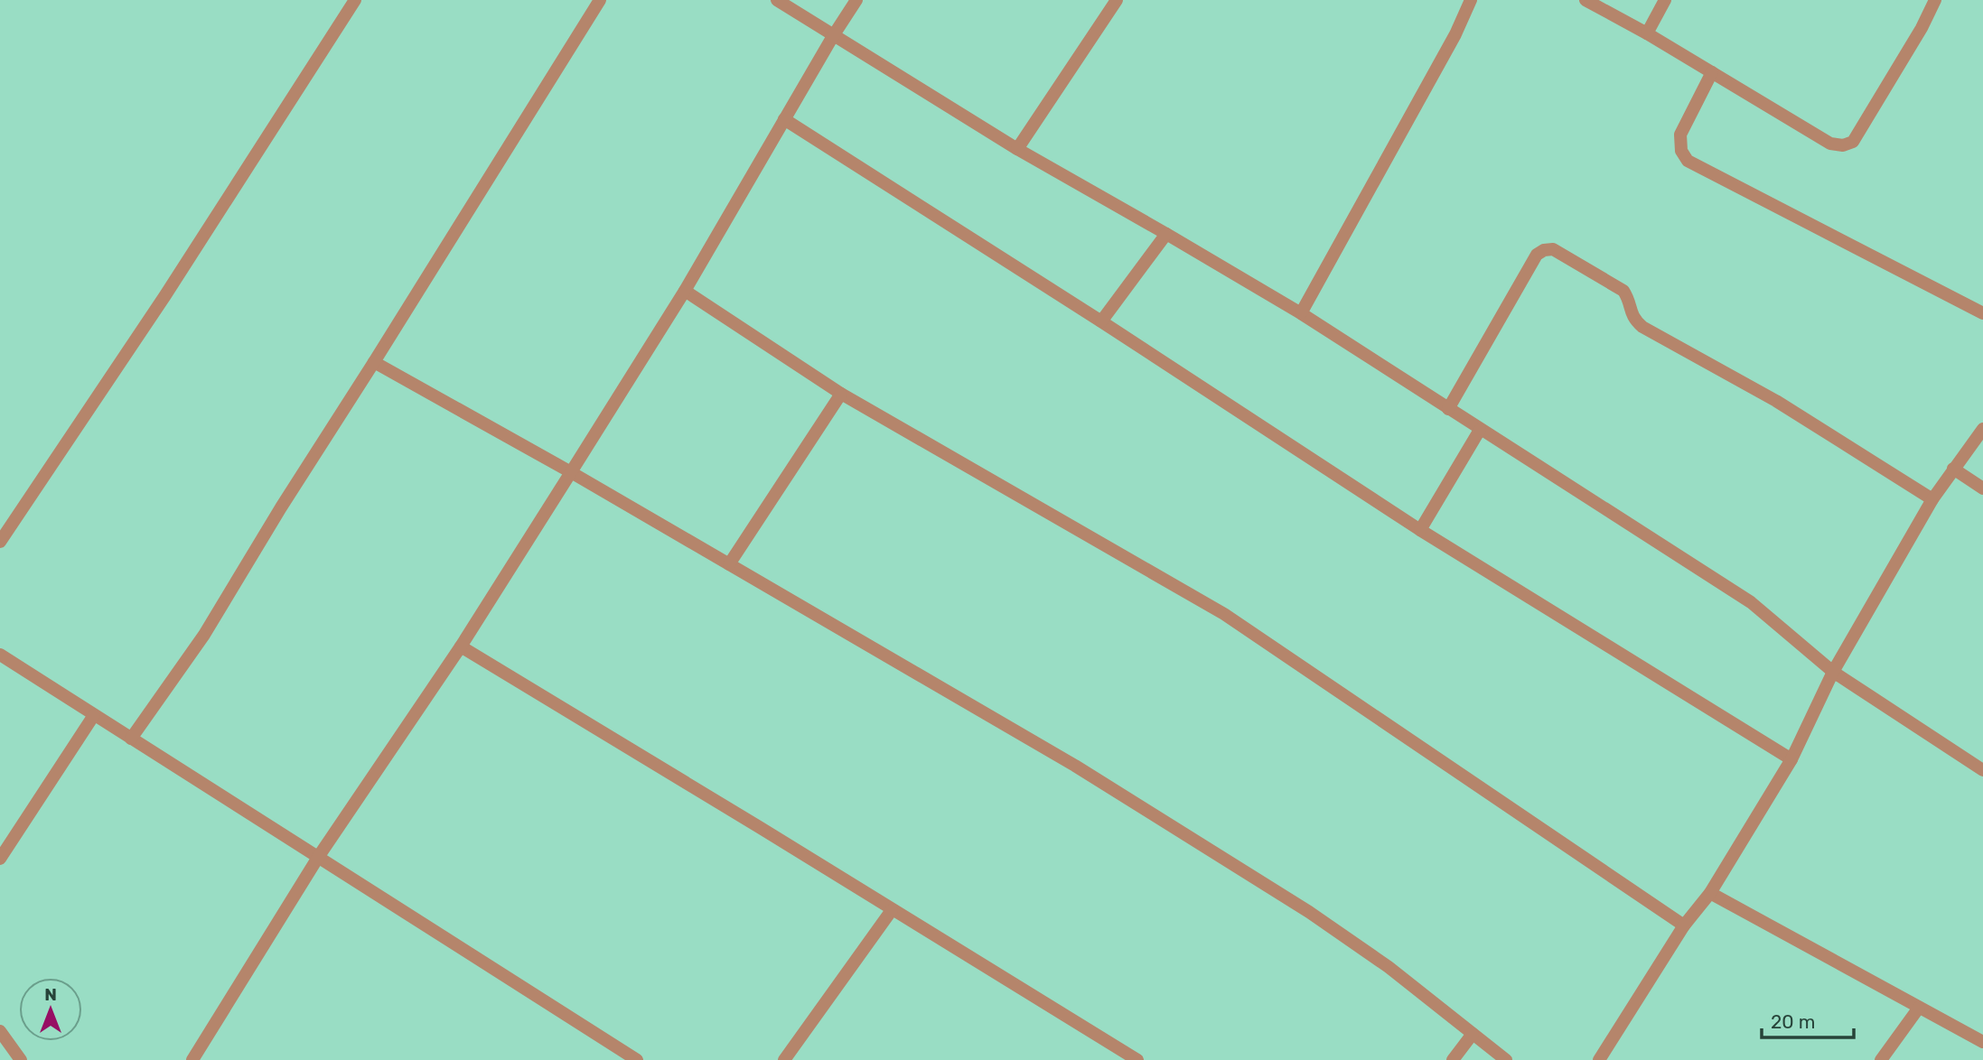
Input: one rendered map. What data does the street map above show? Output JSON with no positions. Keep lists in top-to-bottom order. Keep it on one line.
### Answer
{"scale_bar":"20 m","north":"top"}
